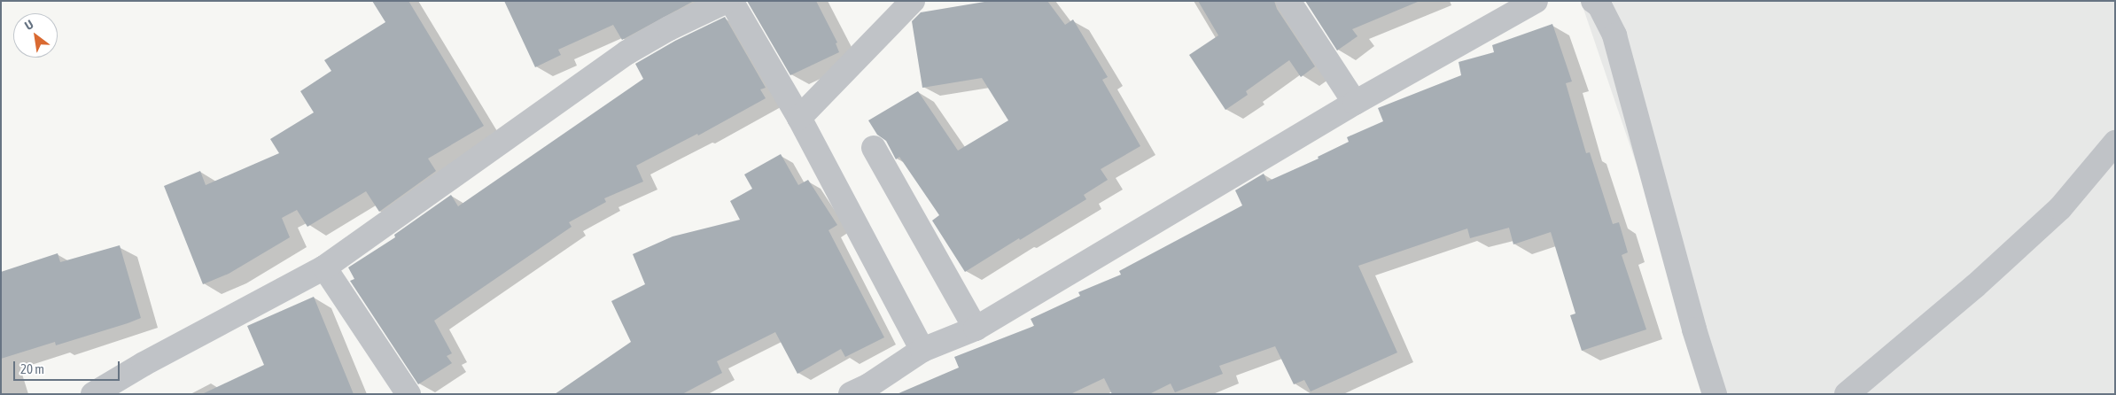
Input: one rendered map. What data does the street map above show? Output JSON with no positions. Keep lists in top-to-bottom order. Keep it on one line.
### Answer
{"scale_bar":"20 m","north":"top left"}
